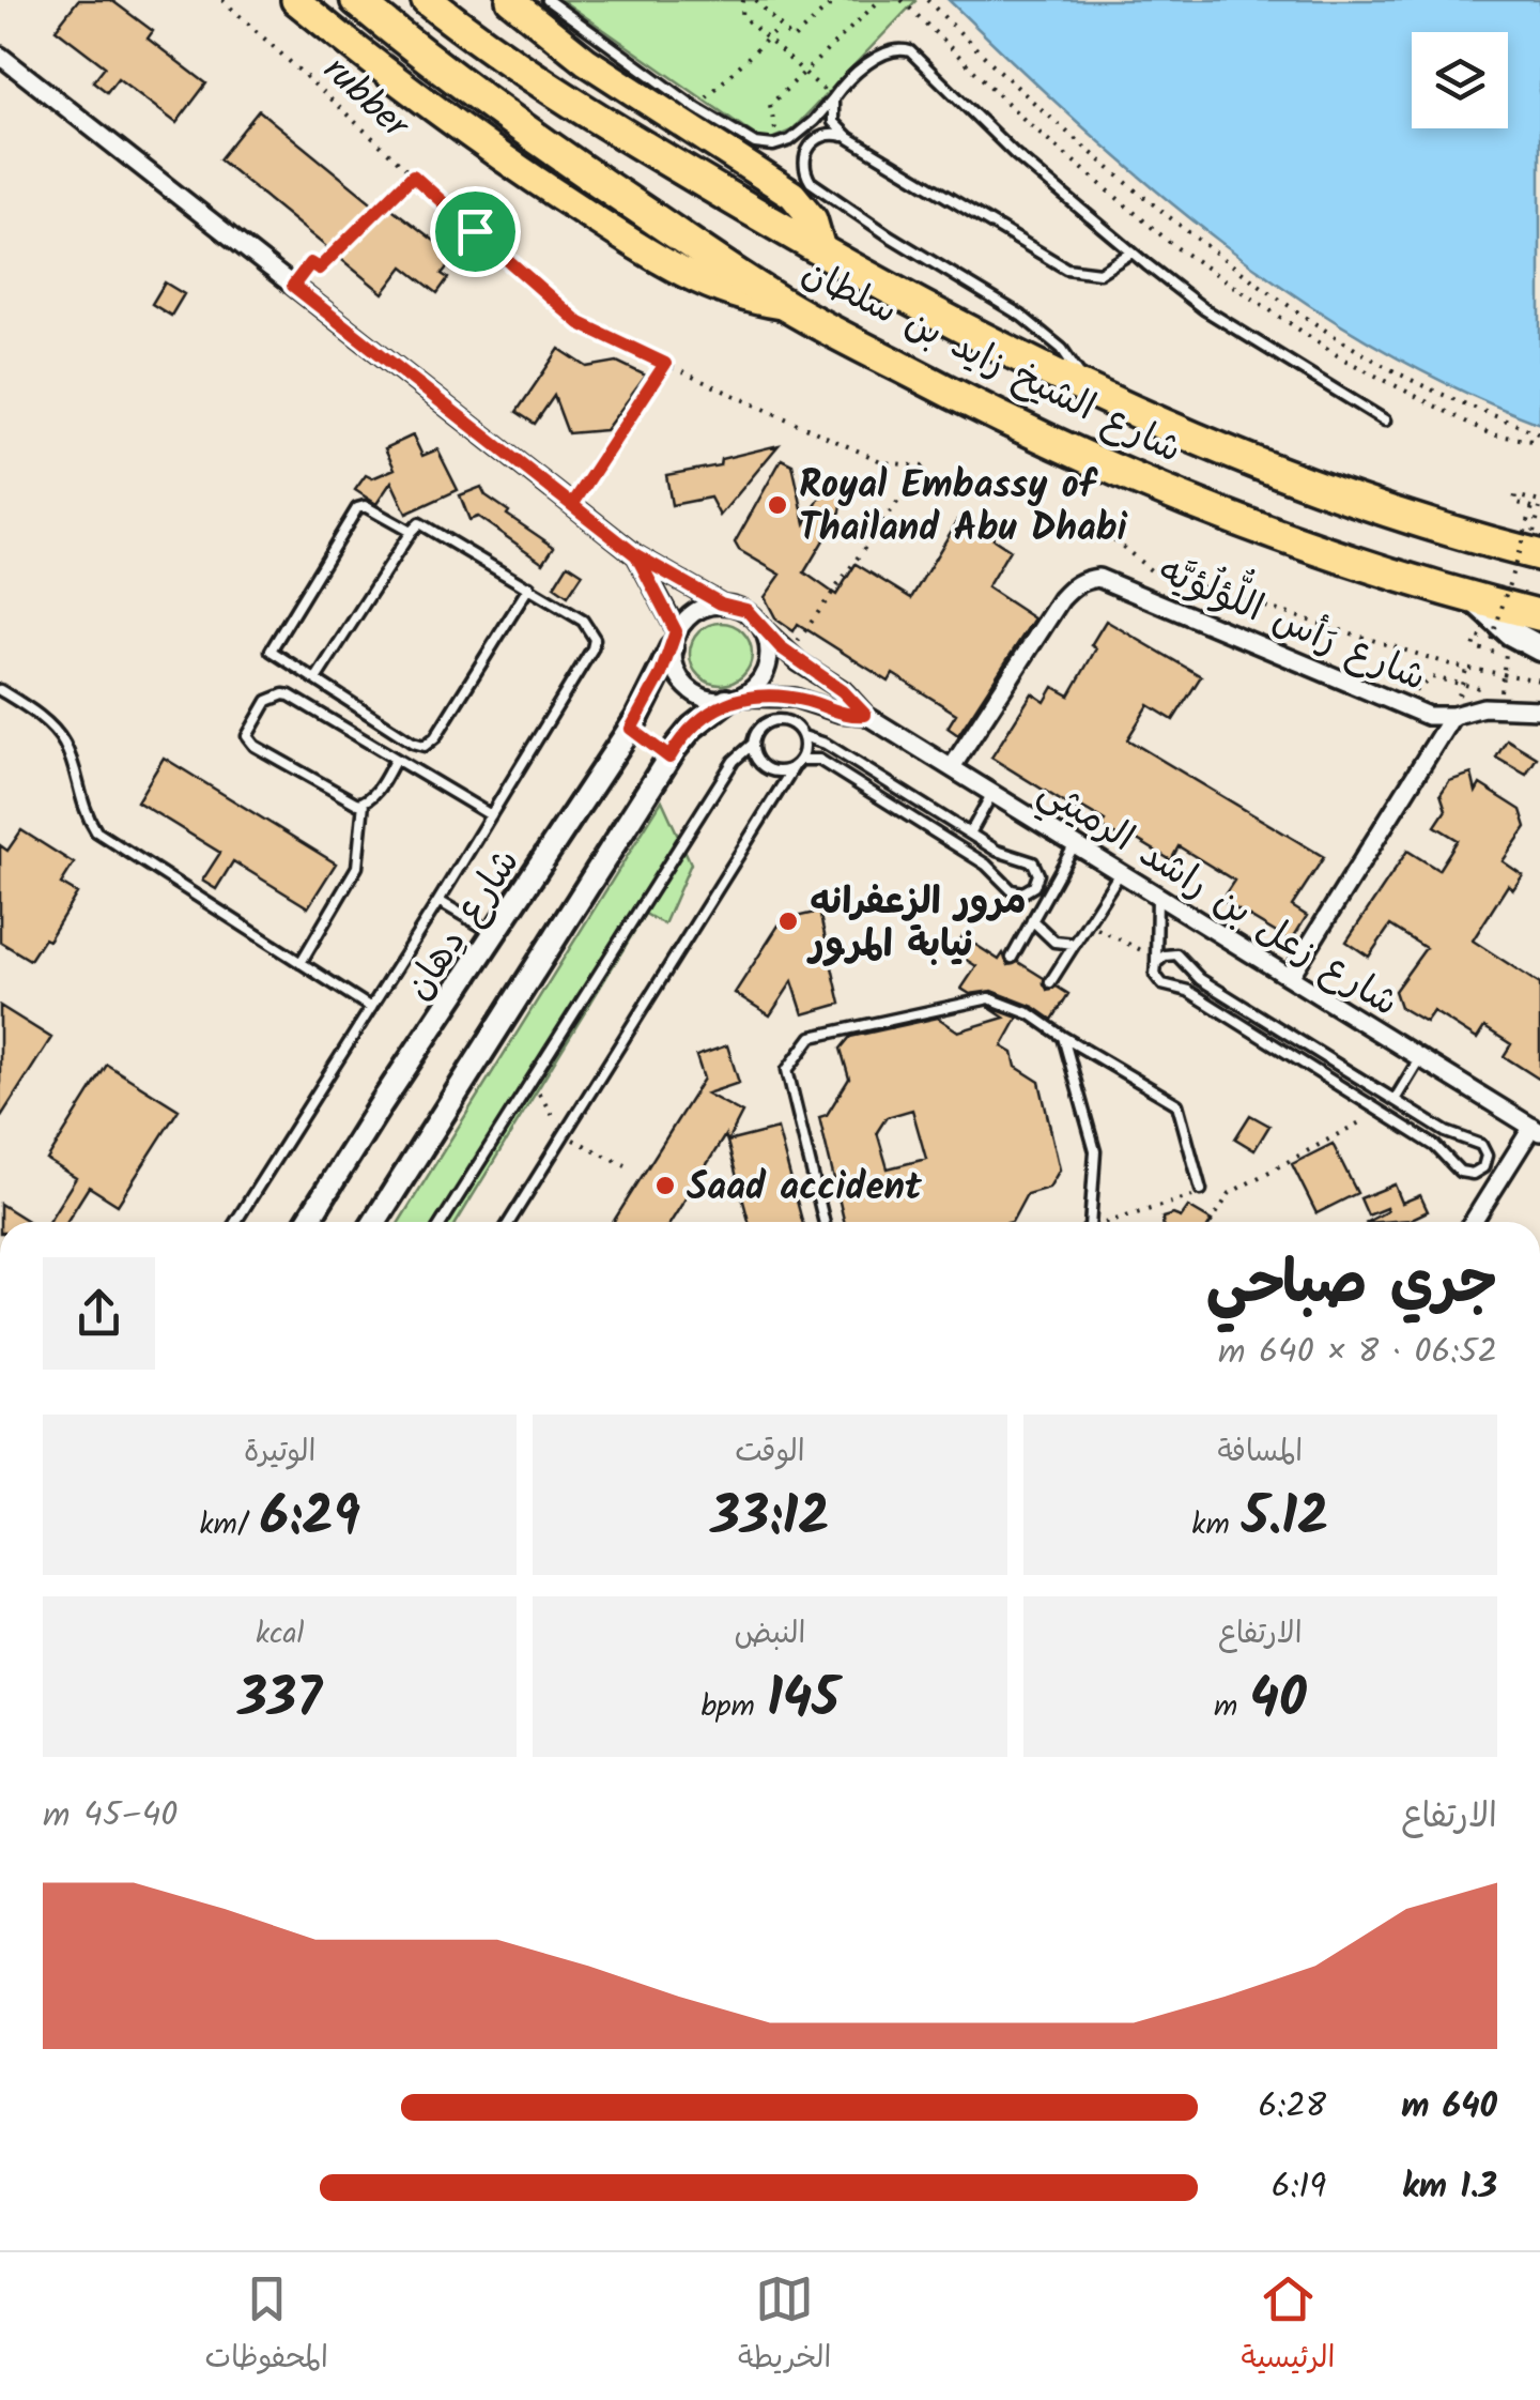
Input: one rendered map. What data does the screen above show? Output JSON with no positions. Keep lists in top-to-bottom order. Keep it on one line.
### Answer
{"streets":{"highway":["شارع الشيخ زايد بن سلطان"],"street":["شارع رَأس اللُّؤلُؤيَّه","شارع زعل بن راشد الرميثي","شارع دِهان"],"path":["rubber"]},"crossings":[["rubber","شارع زعل بن راشد الرميثي"],["شارع رَأس اللُّؤلُؤيَّه","شارع زعل بن راشد الرميثي"],["شارع زعل بن راشد الرميثي","شارع دِهان"]],"places":["Royal Embassy of Thailand Abu Dhabi","مرور الزعفرانه نيابة المرور","Saad accident"],"page":{"heading":["جري صباحي","06:52 · 8 × 640 m"],"stats":[["المسافة","5.12 km"],["الوقت","33:12"],["الوتيرة","6:29 /km"],["الارتفاع","40 m"],["النبض","145 bpm"],["kcal","337"]],"chart":["الارتفاع","40–45 m"],"list":[{"name":"640 m","note":"6:28"},{"name":"1.3 km","note":"6:19"}],"tabs":["الرئيسية","الخريطة","المحفوظات"]}}
